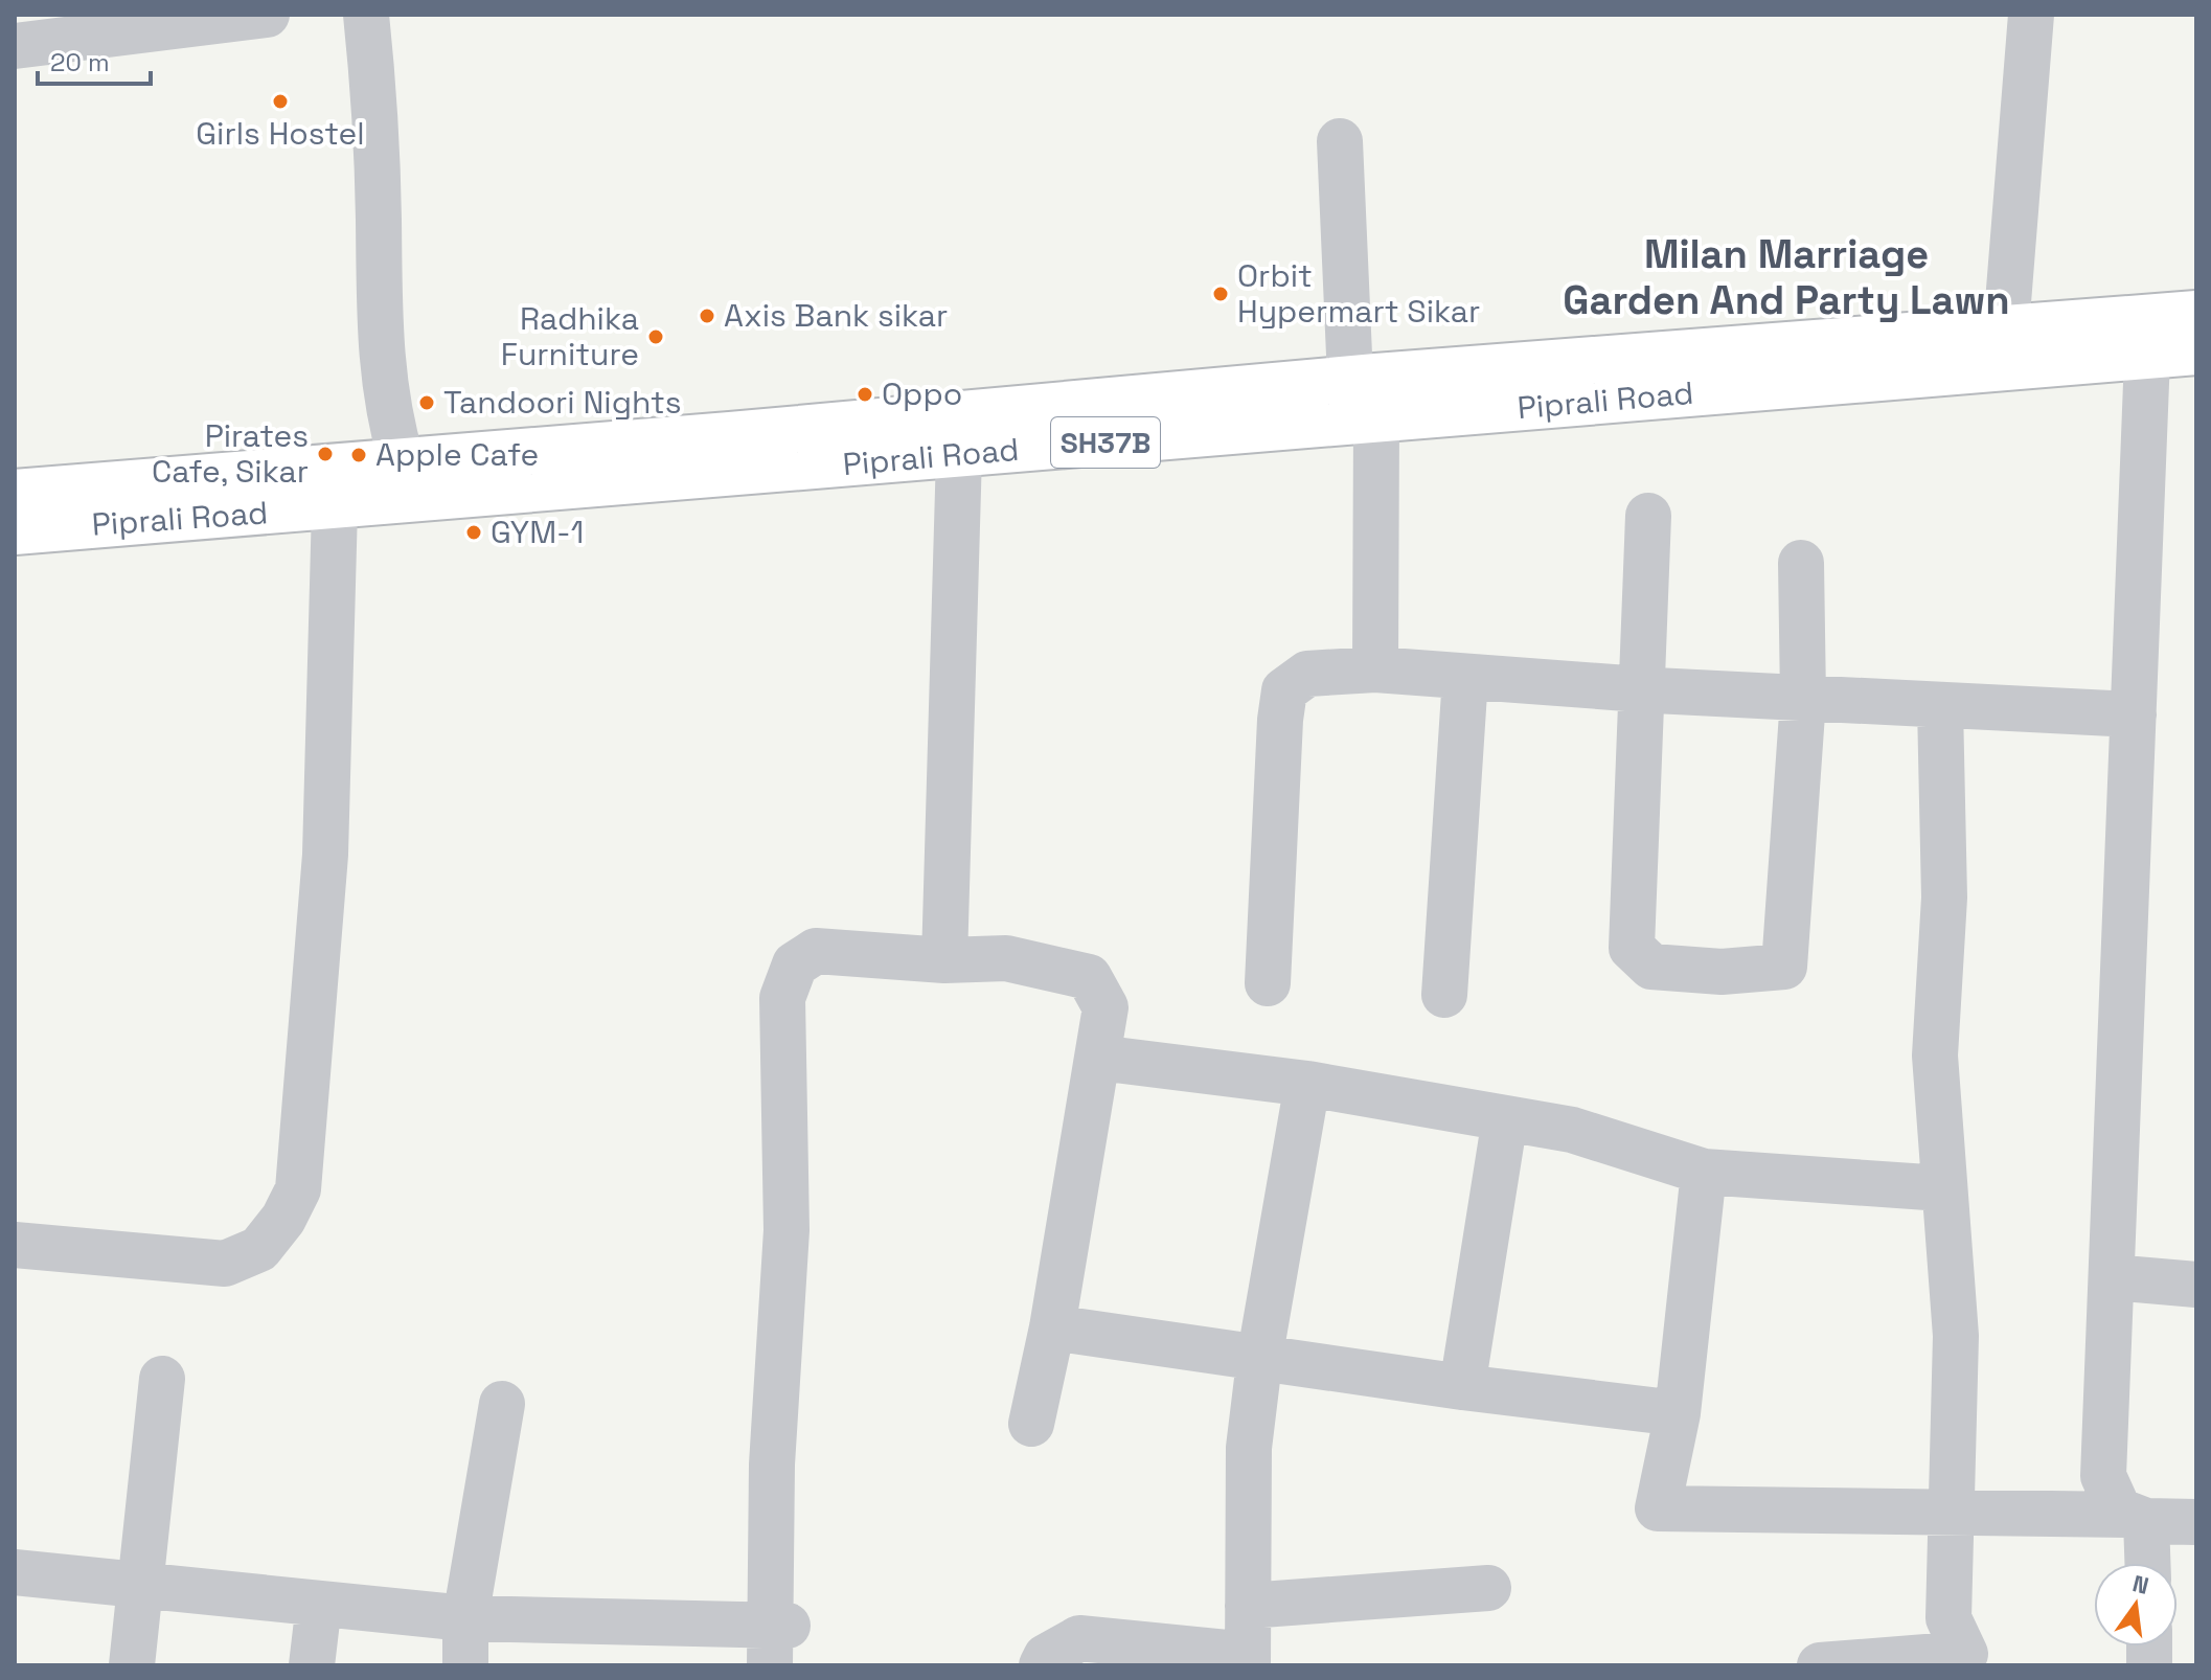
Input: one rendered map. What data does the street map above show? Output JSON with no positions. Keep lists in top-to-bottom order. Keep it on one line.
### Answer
{"streets":{"main road":["Piprali Road","SH37B"]},"districts":["Milan Marriage Garden And Party Lawn"],"places":["Girls Hostel","Orbit Hypermart Sikar","Axis Bank sikar","Radhika Furniture","Oppo","Tandoori Nights","Pirates Cafe, Sikar","Apple Cafe","GYM-1"],"scale_bar":"20 m","north":"top"}
